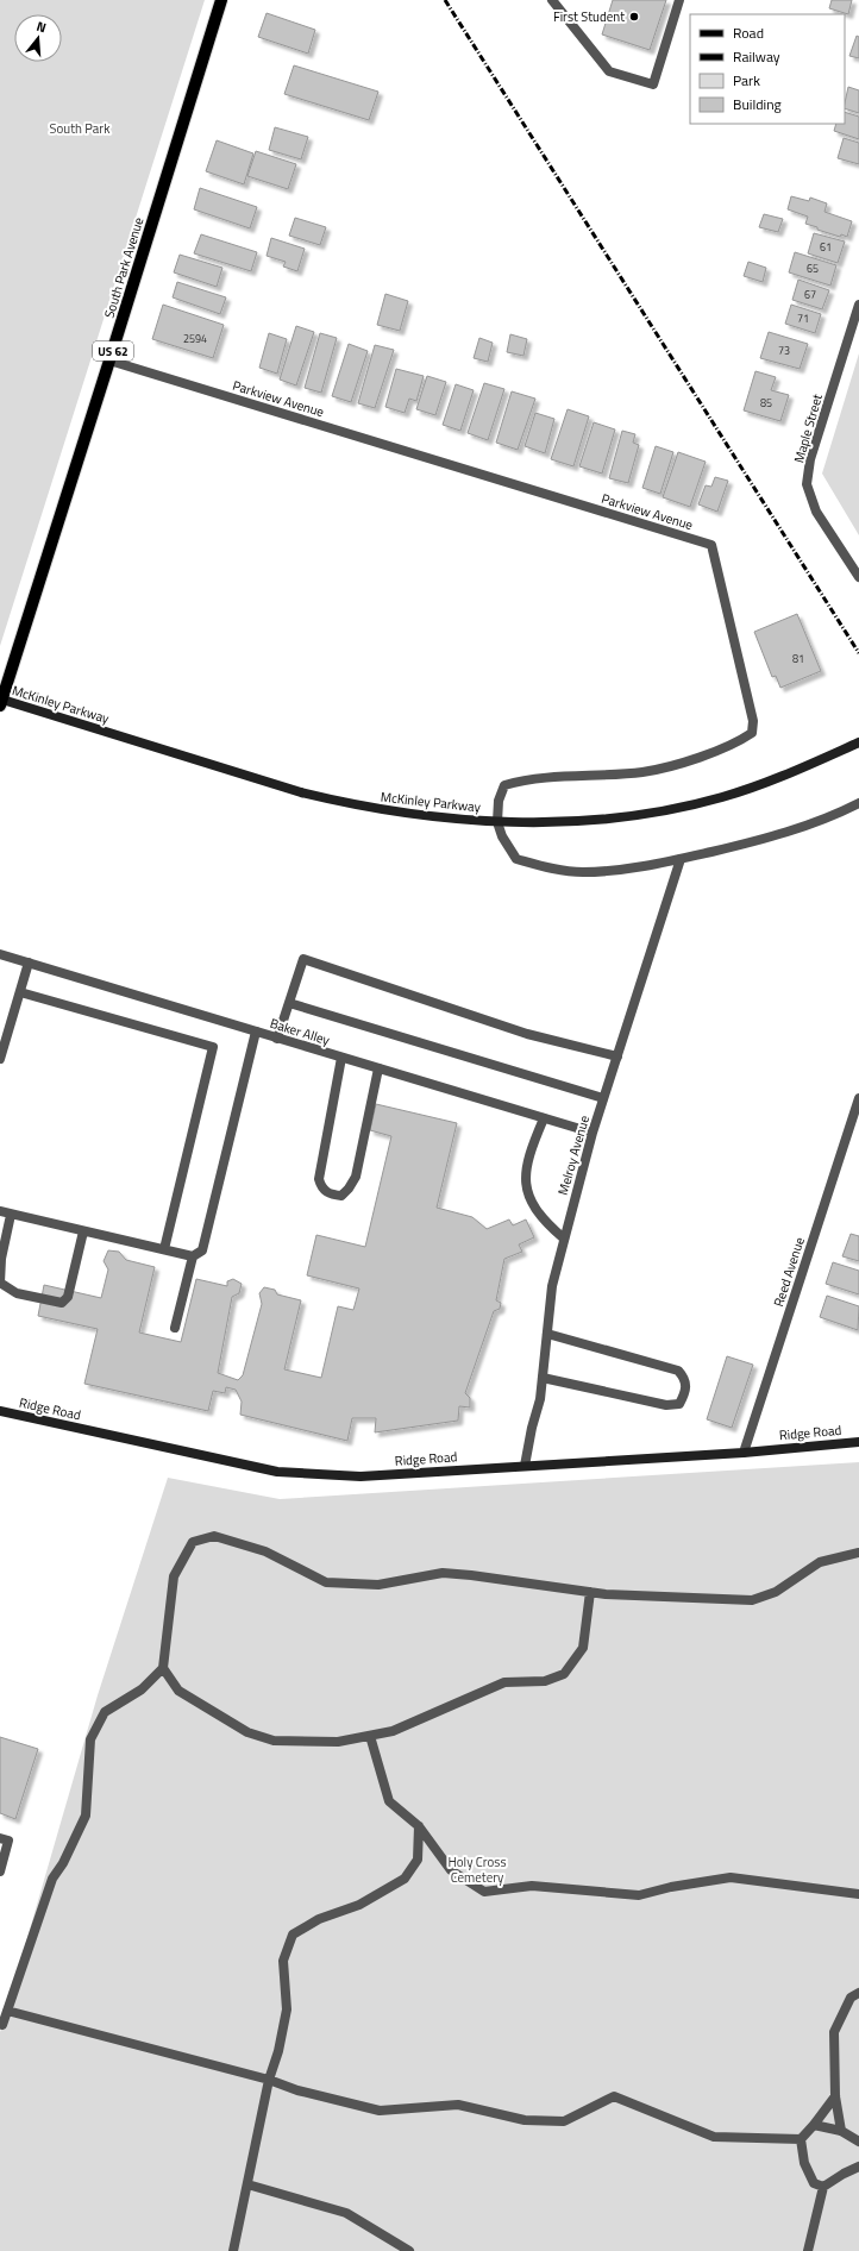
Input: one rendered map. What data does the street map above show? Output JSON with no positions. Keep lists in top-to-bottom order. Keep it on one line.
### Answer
{"streets":{"main road":["South Park Avenue","US 62"],"street":["Parkview Avenue","Maple Street","McKinley Parkway","Baker Alley","Melroy Avenue","Reed Avenue","Ridge Road"]},"crossings":[["South Park Avenue","Parkview Avenue"],["South Park Avenue","McKinley Parkway"],["Parkview Avenue","McKinley Parkway"],["Baker Alley","Melroy Avenue"],["Melroy Avenue","Ridge Road"],["Reed Avenue","Ridge Road"]],"parks":["South Park","Holy Cross Cemetery"],"places":["First Student"],"house_numbers":["61","65","67","71","2594","73","85","81"],"legend":["Road","Railway","Park","Building"],"north":"top"}
